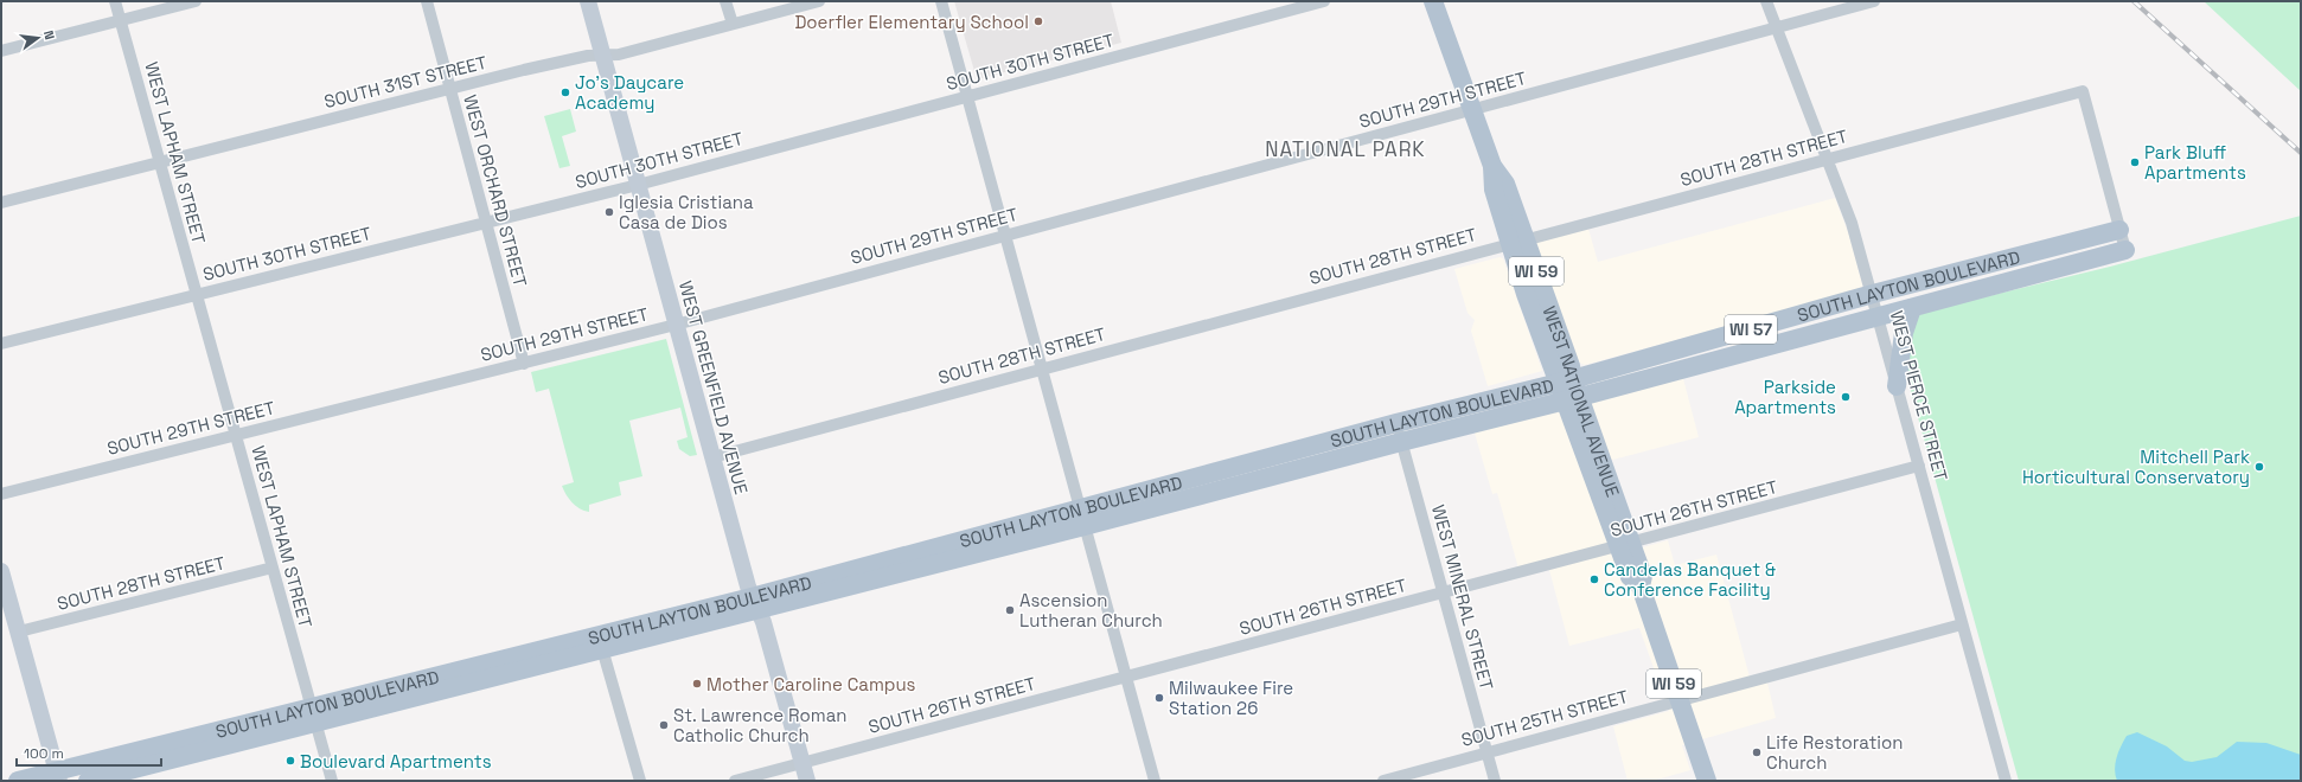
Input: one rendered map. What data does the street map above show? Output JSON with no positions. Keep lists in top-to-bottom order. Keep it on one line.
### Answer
{"streets":{"main road":["WI 59","SOUTH LAYTON BOULEVARD","WI 57","WEST GREENFIELD AVENUE","WEST NATIONAL AVENUE"],"street":["SOUTH 30TH STREET","SOUTH 31ST STREET","SOUTH 29TH STREET","WEST LAPHAM STREET","SOUTH 28TH STREET","WEST ORCHARD STREET","WEST PIERCE STREET","SOUTH 26TH STREET","WEST MINERAL STREET","SOUTH 25TH STREET"]},"crossings":[["SOUTH 30TH STREET","WEST LAPHAM STREET"],["SOUTH 30TH STREET","WEST ORCHARD STREET"],["SOUTH 30TH STREET","WEST GREENFIELD AVENUE"],["SOUTH 31ST STREET","WEST LAPHAM STREET"],["SOUTH 31ST STREET","WEST ORCHARD STREET"],["SOUTH 31ST STREET","WEST GREENFIELD AVENUE"],["SOUTH 29TH STREET","WEST LAPHAM STREET"],["SOUTH 29TH STREET","WEST ORCHARD STREET"],["SOUTH 29TH STREET","WEST GREENFIELD AVENUE"],["SOUTH 29TH STREET","WEST PIERCE STREET"],["SOUTH 29TH STREET","WEST NATIONAL AVENUE"],["WEST LAPHAM STREET","SOUTH 28TH STREET"],["WEST LAPHAM STREET","SOUTH LAYTON BOULEVARD"],["SOUTH 28TH STREET","SOUTH LAYTON BOULEVARD"],["SOUTH 28TH STREET","WEST GREENFIELD AVENUE"],["SOUTH 28TH STREET","WEST PIERCE STREET"],["SOUTH 28TH STREET","WEST NATIONAL AVENUE"],["SOUTH LAYTON BOULEVARD","WEST GREENFIELD AVENUE"],["SOUTH LAYTON BOULEVARD","WEST PIERCE STREET"],["SOUTH LAYTON BOULEVARD","WEST NATIONAL AVENUE"],["SOUTH LAYTON BOULEVARD","WEST MINERAL STREET"],["WEST GREENFIELD AVENUE","SOUTH 26TH STREET"],["WEST PIERCE STREET","SOUTH 26TH STREET"],["WEST PIERCE STREET","SOUTH 25TH STREET"],["WEST NATIONAL AVENUE","SOUTH 26TH STREET"],["WEST NATIONAL AVENUE","SOUTH 25TH STREET"],["SOUTH 26TH STREET","WEST MINERAL STREET"],["WEST MINERAL STREET","SOUTH 25TH STREET"]],"districts":["NATIONAL PARK"],"places":["Doerfler Elementary School","Jo's Daycare Academy","Park Bluff Apartments","Iglesia Cristiana Casa de Dios","Parkside Apartments","Mitchell Park Horticultural Conservatory","Candelas Banquet & Conference Facility","Ascension Lutheran Church","Mother Caroline Campus","Milwaukee Fire Station 26","St. Lawrence Roman Catholic Church","Life Restoration Church","Boulevard Apartments"],"scale_bar":"100 m","north":"right"}
